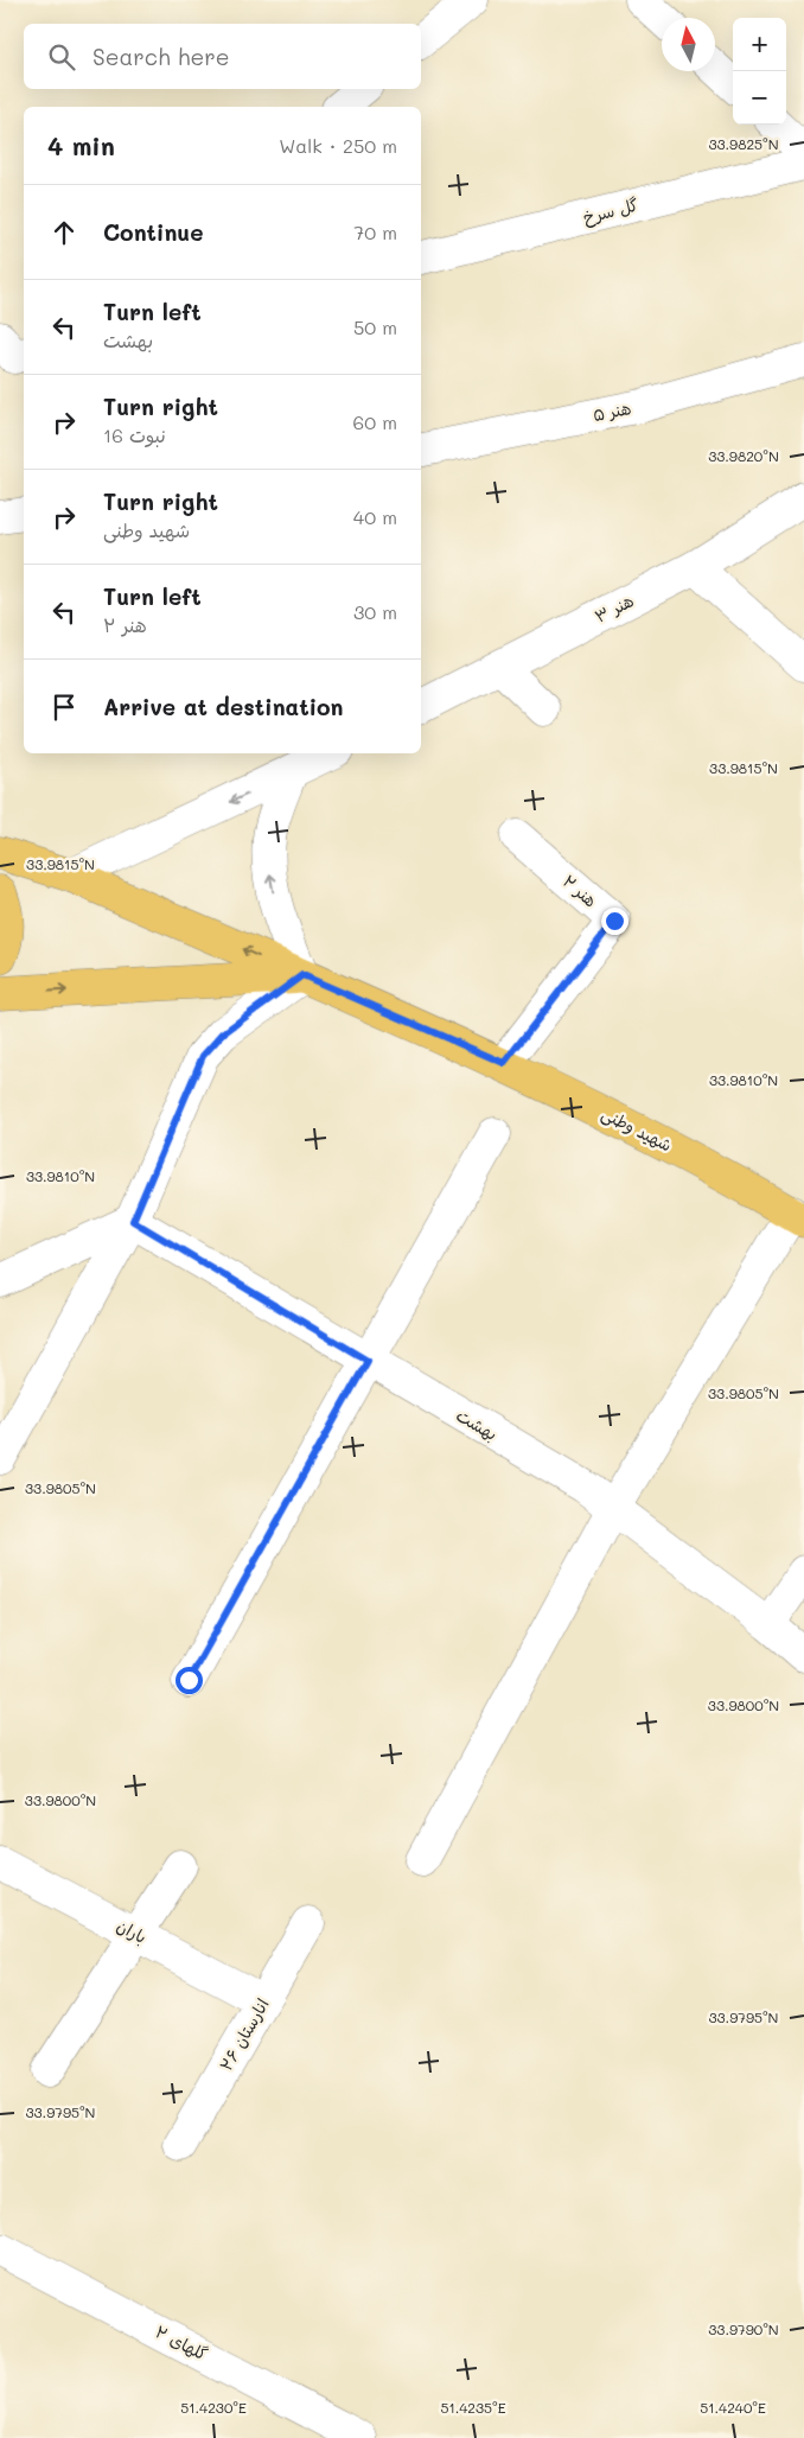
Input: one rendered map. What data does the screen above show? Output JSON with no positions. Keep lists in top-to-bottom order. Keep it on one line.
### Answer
{"streets":{"main road":["شهید وطنی"],"street":["گل سرخ","هنر ۵","هنر ۳","هنر ۲","بهشت","باران","انارستان ۲۶","گلهای ۲"]},"crossings":[["هنر ۲","شهید وطنی"],["باران","انارستان ۲۶"]],"north":"top","page":{"map_buttons":["+","−"],"search":"Search here","heading":["4 min","Walk · 250 m"],"list":[["Continue","70 m"],["Turn left","بهشت","50 m"],["Turn right","نبوت 16","60 m"],["Turn right","شهید وطنی","40 m"],["Turn left","هنر ۲","30 m"],"Arrive at destination"]},"coordinates":["33.9825°N","33.9820°N","33.9815°N","33.9810°N","33.9805°N","33.9800°N","33.9795°N","33.9790°N","51.4230°E","51.4235°E","51.4240°E"]}
